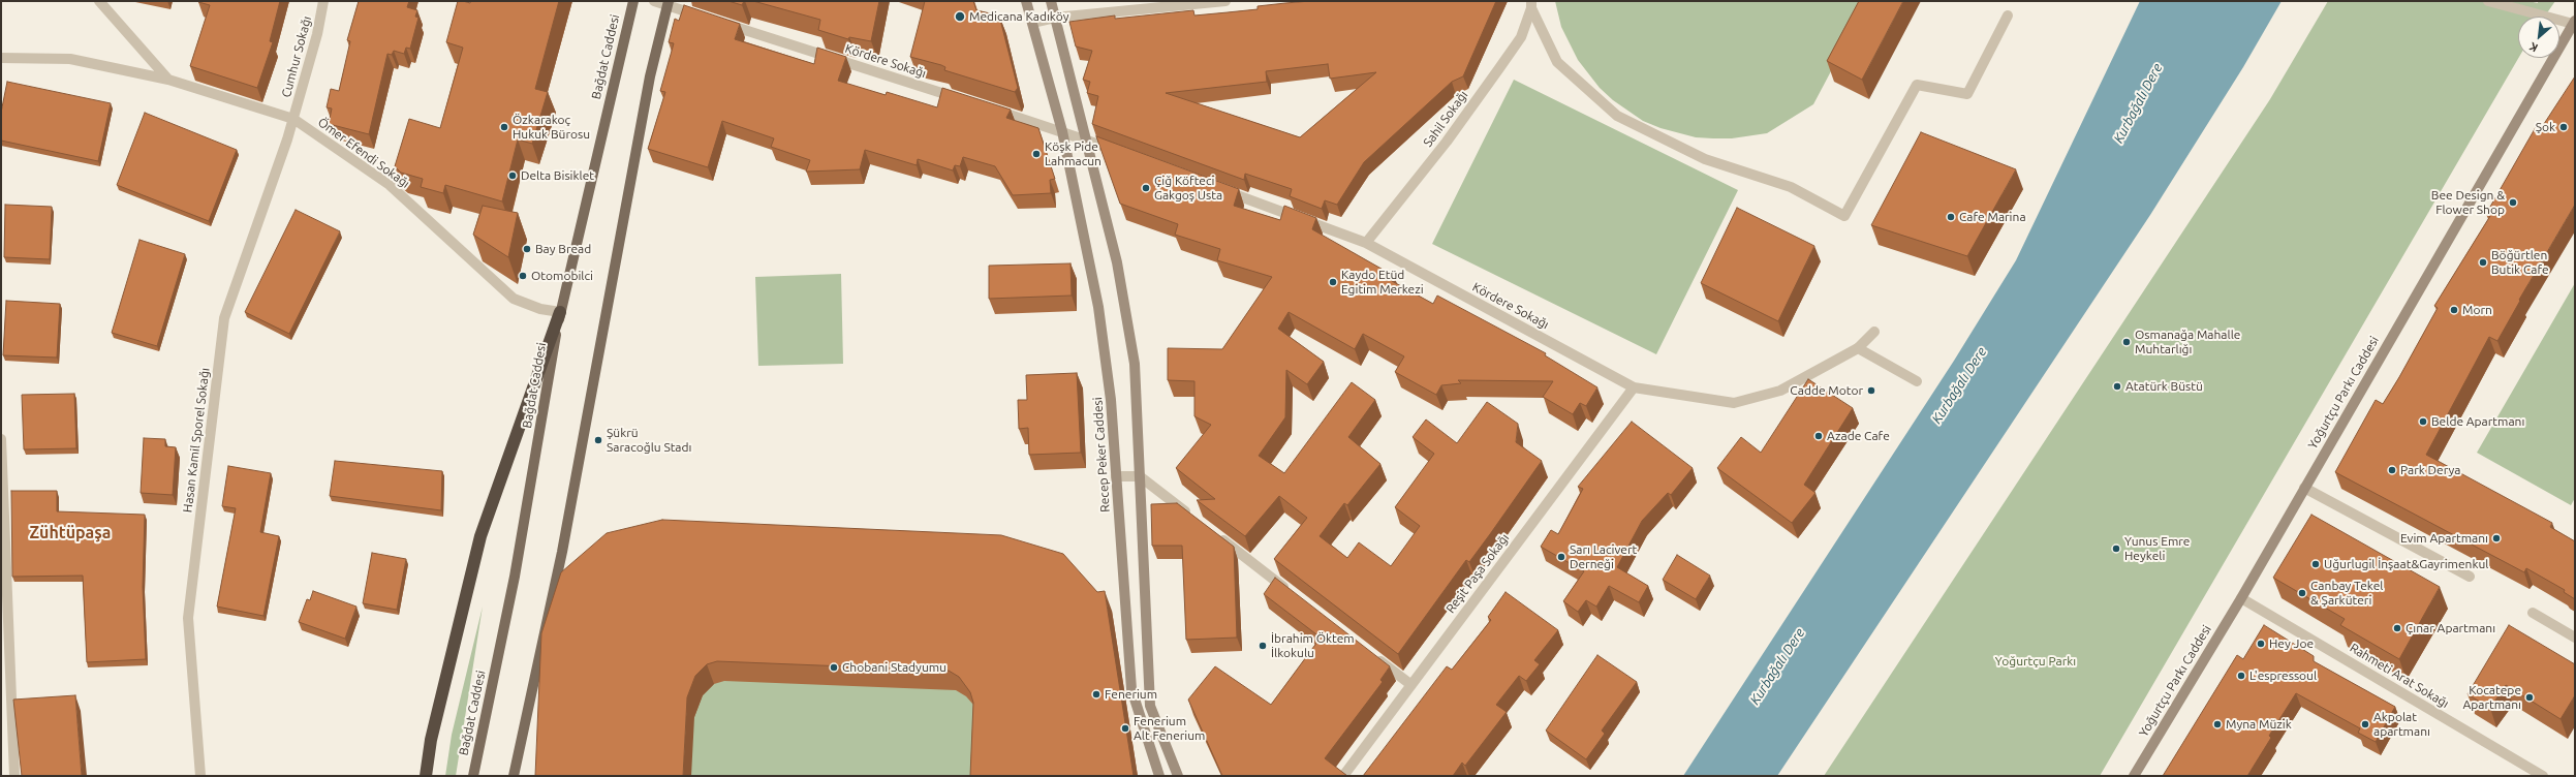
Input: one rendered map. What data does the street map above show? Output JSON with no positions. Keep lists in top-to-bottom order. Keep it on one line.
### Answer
{"streets":{"main road":["Bağdat Caddesi","Yoğurtçu Parkı Caddesi","Recep Peker Caddesi"],"street":["Cumhur Sokağı","Kördere Sokağı","Sahil Sokağı","Ömer Efendi Sokağı","Hasan Kamil Sporel Sokağı","Reşit Paşa Sokağı","Rahmeti Arat Sokağı"]},"crossings":[["Cumhur Sokağı","Ömer Efendi Sokağı"],["Cumhur Sokağı","Hasan Kamil Sporel Sokağı"],["Bağdat Caddesi","Ömer Efendi Sokağı"],["Kördere Sokağı","Sahil Sokağı"],["Kördere Sokağı","Reşit Paşa Sokağı"],["Ömer Efendi Sokağı","Hasan Kamil Sporel Sokağı"],["Yoğurtçu Parkı Caddesi","Rahmeti Arat Sokağı"]],"districts":["Zühtüpaşa"],"water":["Kurbağalı Dere"],"parks":["Yoğurtçu Parkı"],"places":["Medicana Kadıköy","Özkarakoç Hukuk Bürosu","Şok","Köşk Pide Lahmacun","Delta Bisiklet","Çiğ Köfteci Gakgoş Usta","Bee Design & Flower Shop","Cafe Marina","Bay Bread","Böğürtlen Butik Cafe","Otomobilci","Kaydo Etüd Egitim Merkezi","Morn","Osmanağa Mahalle Muhtarlığı","Atatürk Büstü","Cadde Motor","Belde Apartmanı","Azade Cafe","Şükrü Saracoğlu Stadı","Park Derya","Evim Apartmanı","Yunus Emre Heykeli","Sarı Lacivert Derneği","Uğurlugil İnşaat&Gayrimenkul","Canbay Tekel & Şarküteri","Çınar Apartmanı","Hey Joe","İbrahim Öktem İlkokulu","Chobani Stadyumu","L'espressoul","Fenerium","Kocatepe Apartmanı","Myna Müzik","Akpolat apartmanı","Fenerium Alt Fenerium"],"north":"bottom left"}
